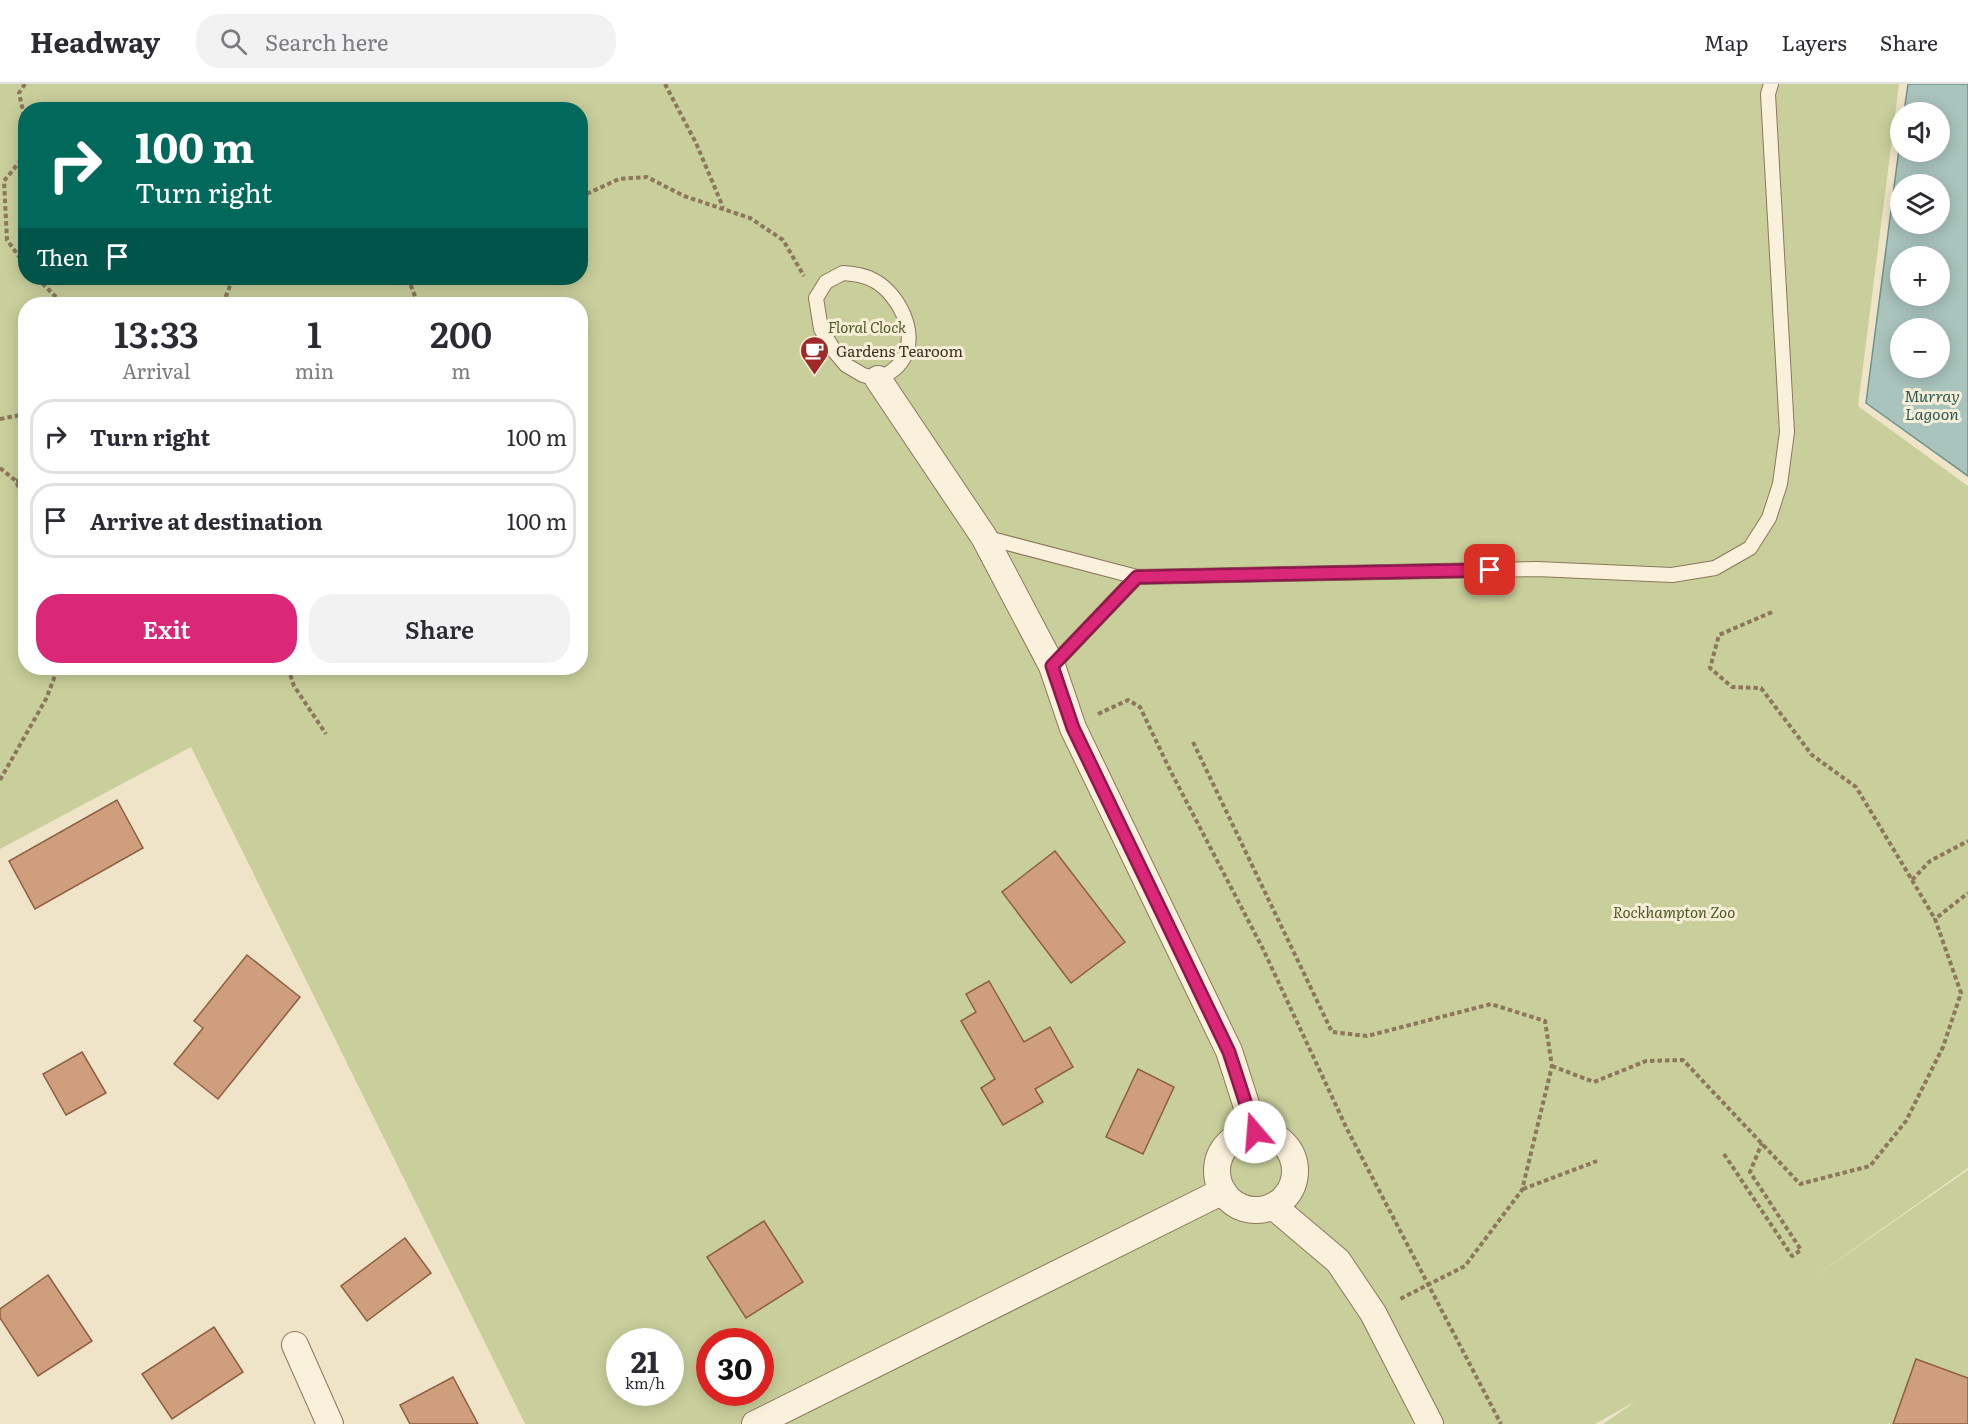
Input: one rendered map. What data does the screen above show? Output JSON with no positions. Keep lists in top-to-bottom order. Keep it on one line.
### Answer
{"water":["Murray Lagoon"],"parks":["Floral Clock","Rockhampton Zoo"],"places":{"cafe":["Gardens Tearoom"]},"page":{"header":"Headway","search":"Search here","nav":["Map","Layers","Share"],"map_buttons":["+","−"],"turn":["100 m","Turn right"],"then":"Then","eta":["13:33","Arrival","1","min","200","m"],"list":[{"name":"Turn right","value":"100 m"},{"name":"Arrive at destination","value":"100 m"}],"buttons":["Exit","Share"],"speed":"21 km/h","limit":"30"}}
